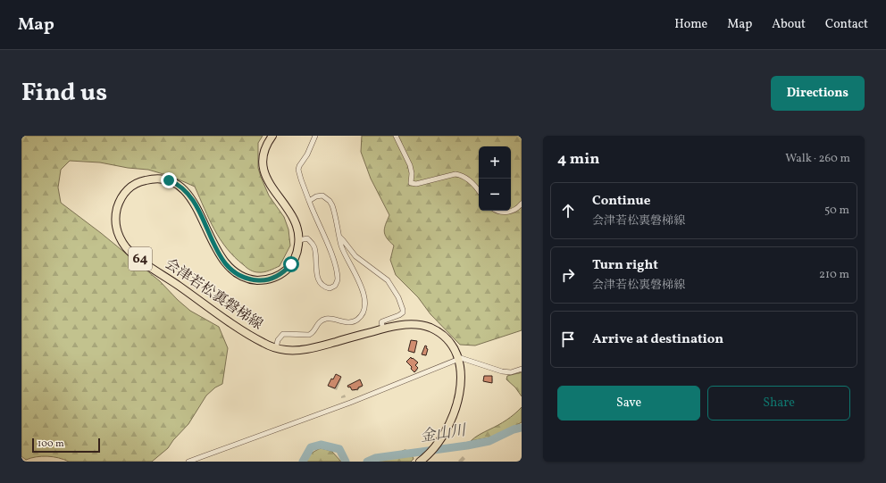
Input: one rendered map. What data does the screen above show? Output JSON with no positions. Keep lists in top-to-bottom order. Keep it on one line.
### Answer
{"streets":{"main road":["64","会津若松裏磐梯線"]},"water":["金山川"],"scale_bar":"100 m","page":{"header":"Map","nav":["Home","Map","About","Contact"],"title":"Find us","buttons":["Directions",["Save","Share"]],"heading":["4 min","Walk · 260 m"],"map_buttons":["+","−"],"list":[["Continue","会津若松裏磐梯線","50 m"],["Turn right","会津若松裏磐梯線","210 m"],"Arrive at destination"],"scale":"100 m"}}
